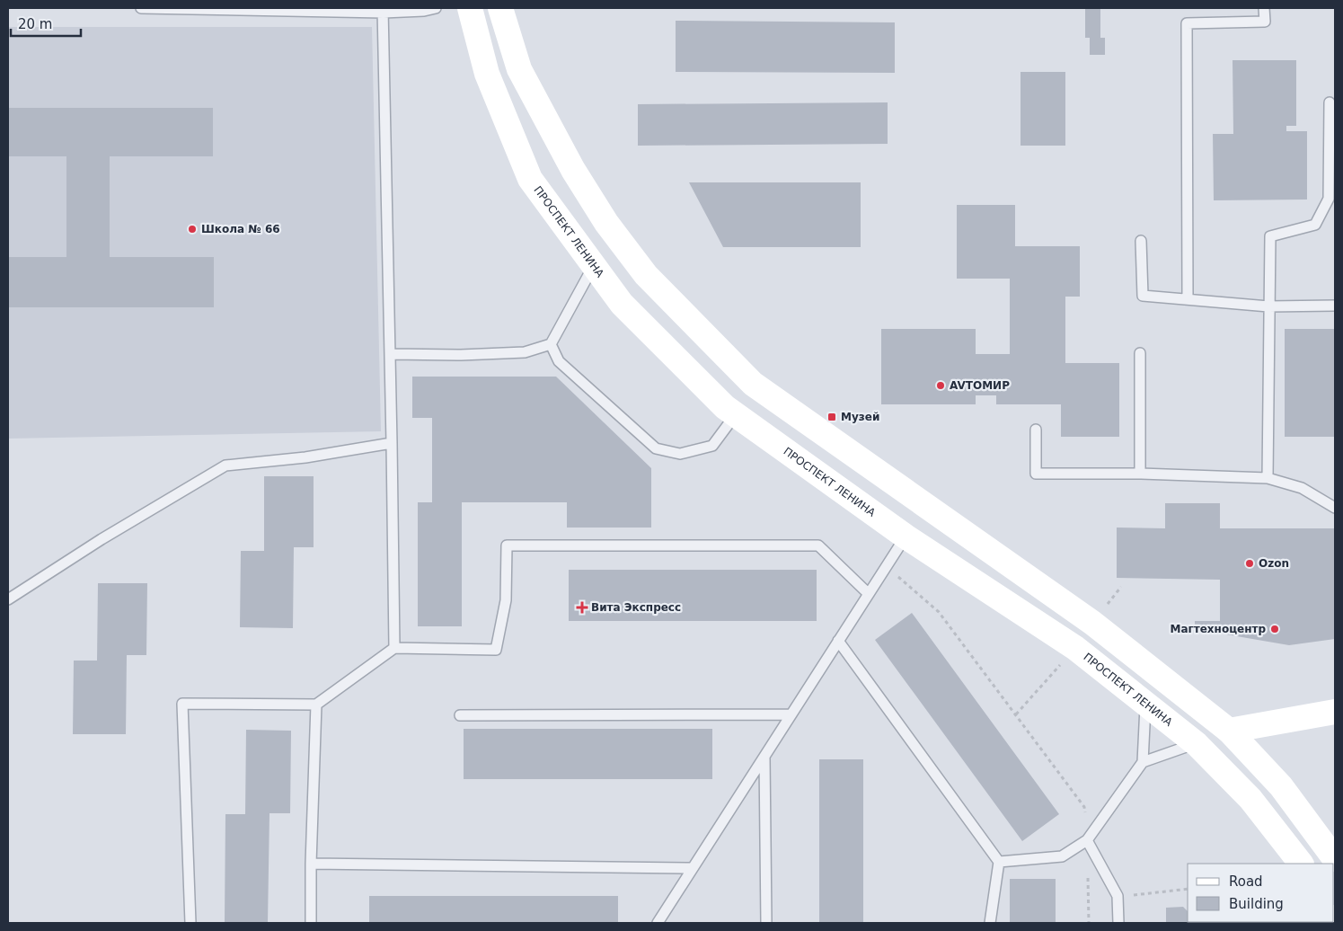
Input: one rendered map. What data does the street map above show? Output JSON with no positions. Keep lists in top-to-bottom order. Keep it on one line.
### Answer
{"streets":{"main road":["ПРОСПЕКТ ЛЕНИНА"]},"places":{"other":["Школа № 66","AVTOМИР","Ozon","Магтехноцентр"],"transit":["Музей"],"health":["Вита Экспресс"]},"legend":["Road","Building"],"scale_bar":"20 m"}
